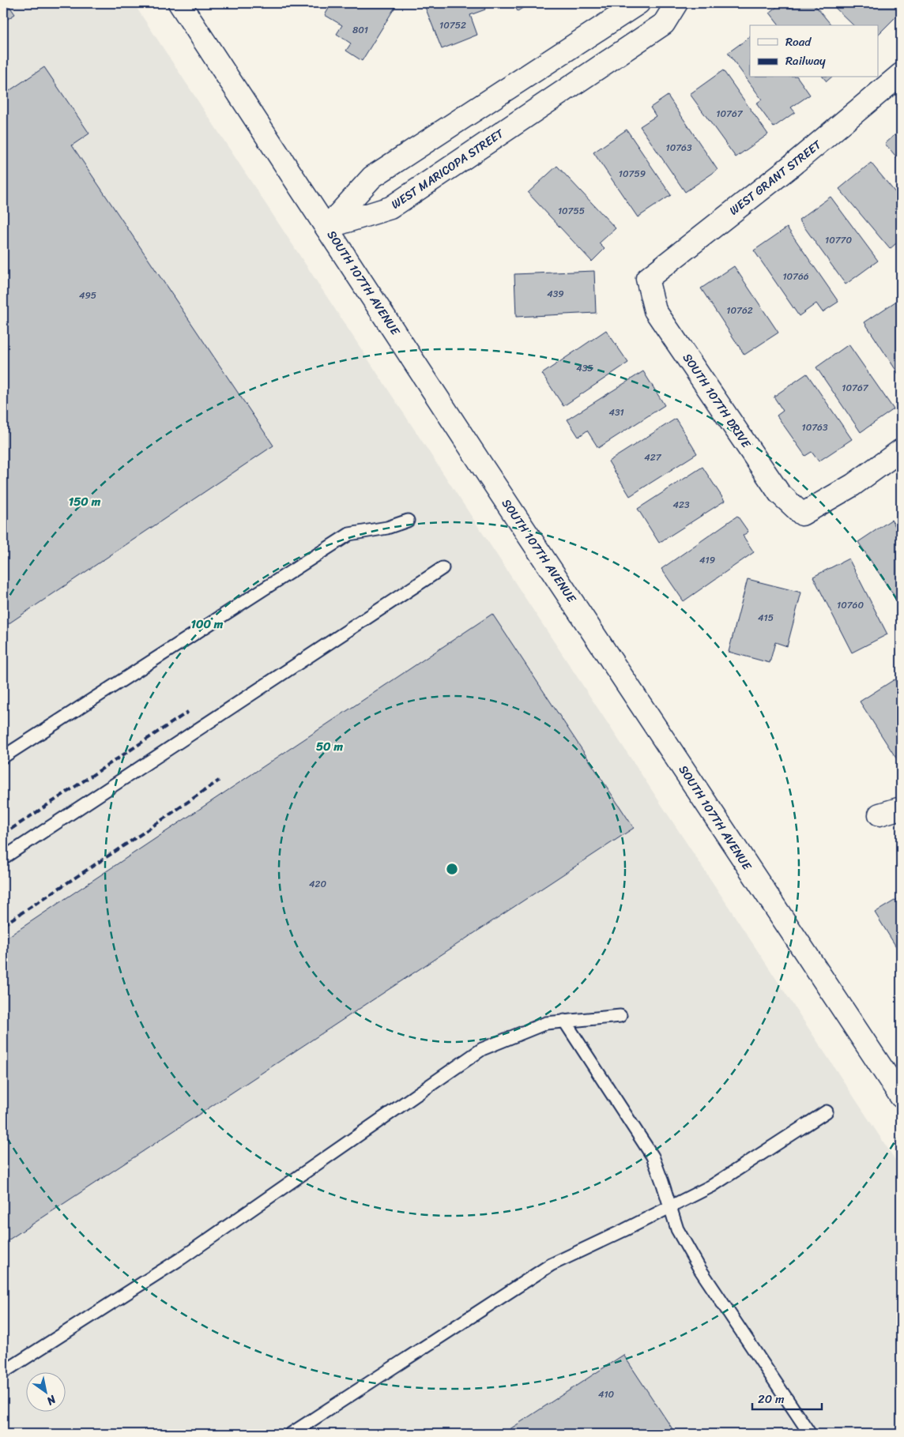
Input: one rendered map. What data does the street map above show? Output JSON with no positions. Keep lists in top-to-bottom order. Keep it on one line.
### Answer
{"streets":{"street":["WEST MARICOPA STREET","WEST GRANT STREET","SOUTH 107TH AVENUE","SOUTH 107TH DRIVE"]},"crossings":[["WEST MARICOPA STREET","SOUTH 107TH AVENUE"],["WEST GRANT STREET","SOUTH 107TH DRIVE"]],"house_numbers":["10752","801","10767","10763","10759","10755","10770","10766","439","495","10762","435","10767","431","10763","427","423","419","10760","415","420","410"],"legend":["Road","Railway"],"scale_bar":"20 m","north":"bottom right","rings":["150 m","100 m","50 m"]}
